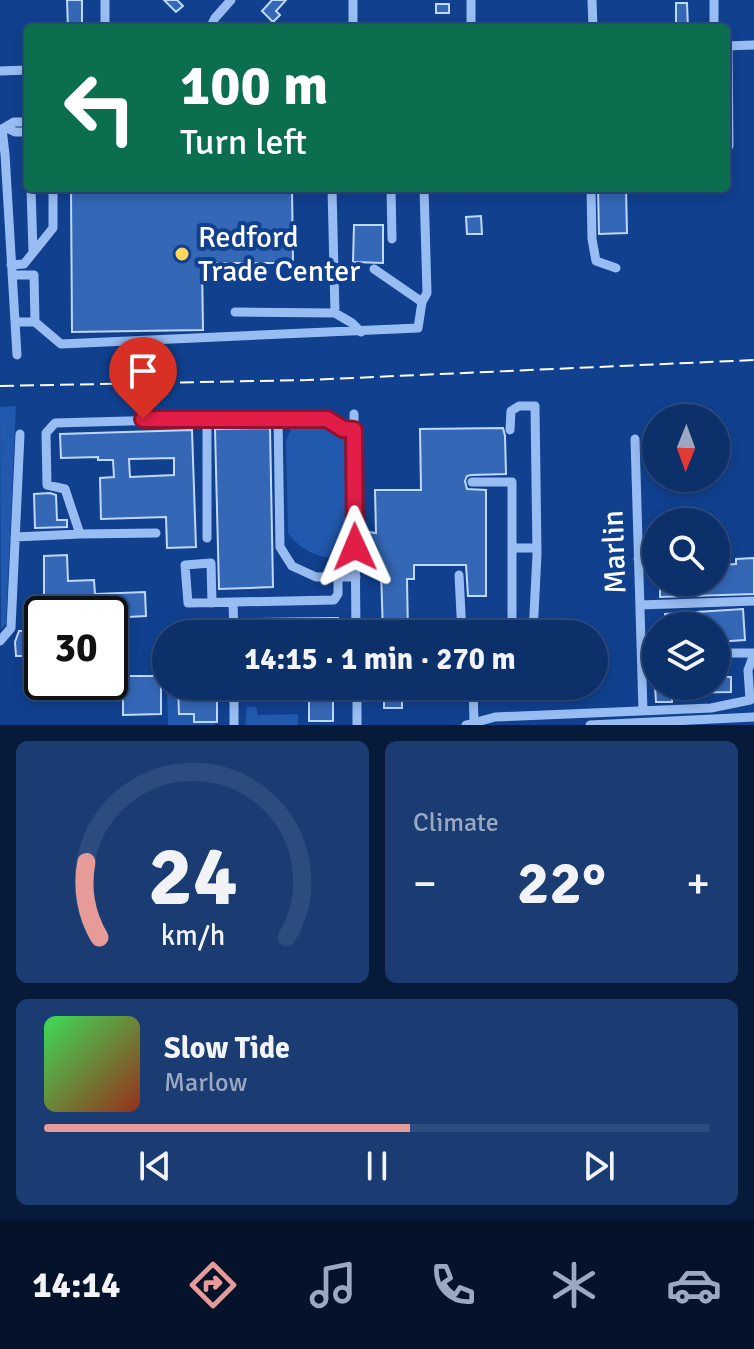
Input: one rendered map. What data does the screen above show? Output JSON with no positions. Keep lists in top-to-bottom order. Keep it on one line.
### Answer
{"streets":{"street":["Marlin"]},"places":["Redford Trade Center"],"north":"bottom","page":{"turn":["100 m","Turn left"],"limit":"30","trip":"14:15 · 1 min · 270 m","tile":"Climate","heat":["−","22°","+"],"song":["Slow Tide","Marlow"],"tabs":"14:14","gauge":["24","km/h"]}}
